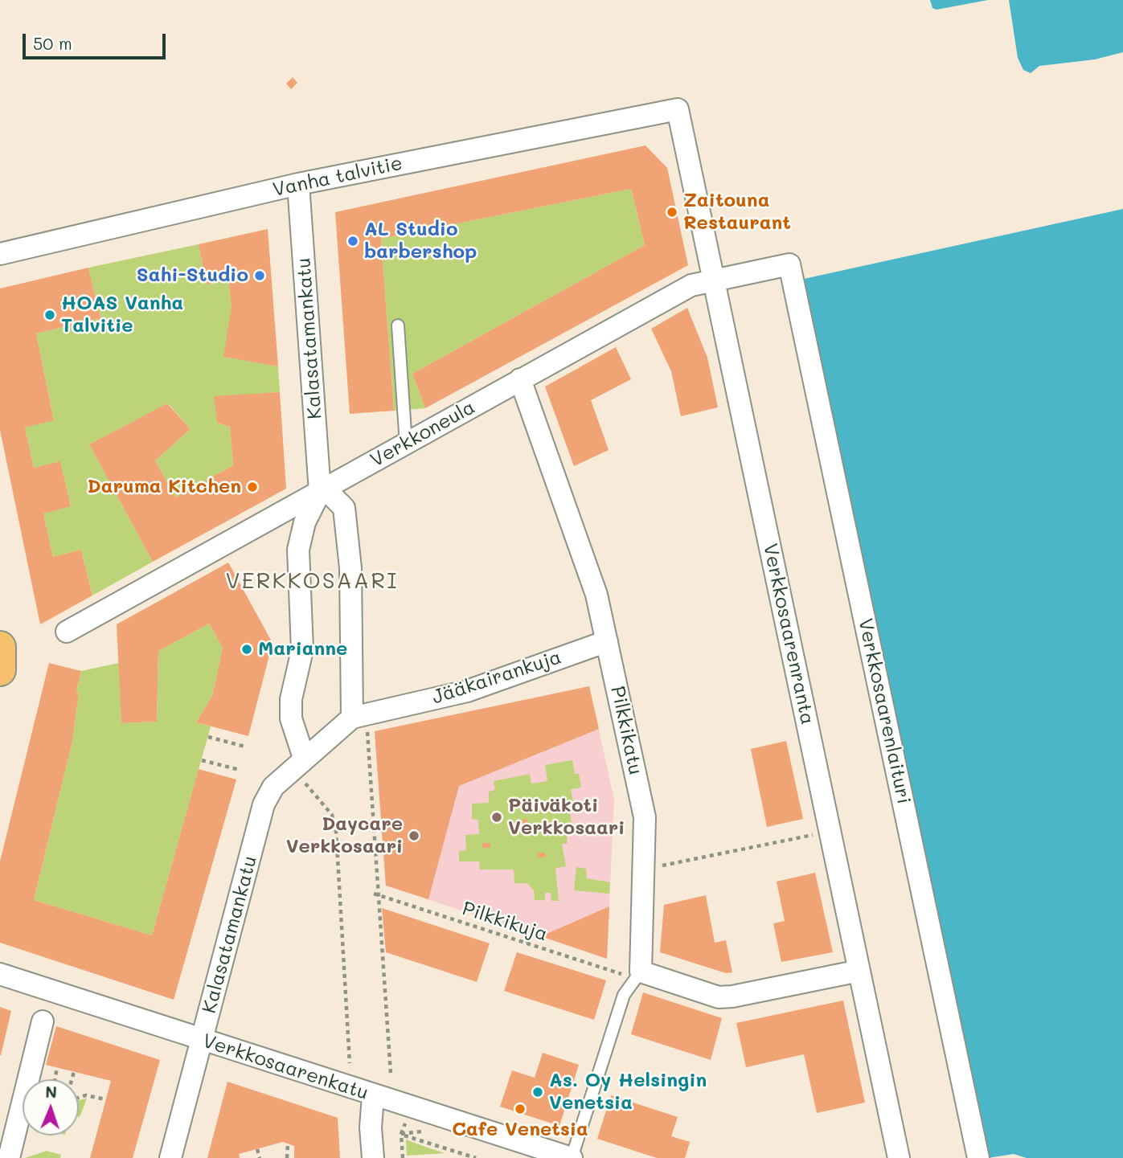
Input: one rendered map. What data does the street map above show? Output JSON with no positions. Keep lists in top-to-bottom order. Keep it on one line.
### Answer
{"streets":{"street":["Vanha talvitie","Kalasatamankatu","Verkkoneula","Verkkosaarenranta","Jääkairankuja","Verkkosaarenlaituri","Pilkkikatu","Verkkosaarenkatu"],"path":["Pilkkikuja"]},"crossings":[["Vanha talvitie","Kalasatamankatu"],["Vanha talvitie","Verkkosaarenranta"],["Kalasatamankatu","Verkkoneula"],["Kalasatamankatu","Jääkairankuja"],["Kalasatamankatu","Verkkosaarenkatu"],["Verkkoneula","Verkkosaarenranta"],["Verkkoneula","Verkkosaarenlaituri"],["Verkkoneula","Pilkkikatu"],["Jääkairankuja","Pilkkikatu"],["Pilkkikatu","Pilkkikuja"]],"districts":["VERKKOSAARI"],"places":["Zaitouna Restaurant","AL Studio barbershop","Sahi-Studio","HOAS Vanha Talvitie","Daruma Kitchen","Marianne","Päiväkoti Verkkosaari","Daycare Verkkosaari","As. Oy Helsingin Venetsia","Cafe Venetsia"],"scale_bar":"50 m","north":"top"}
